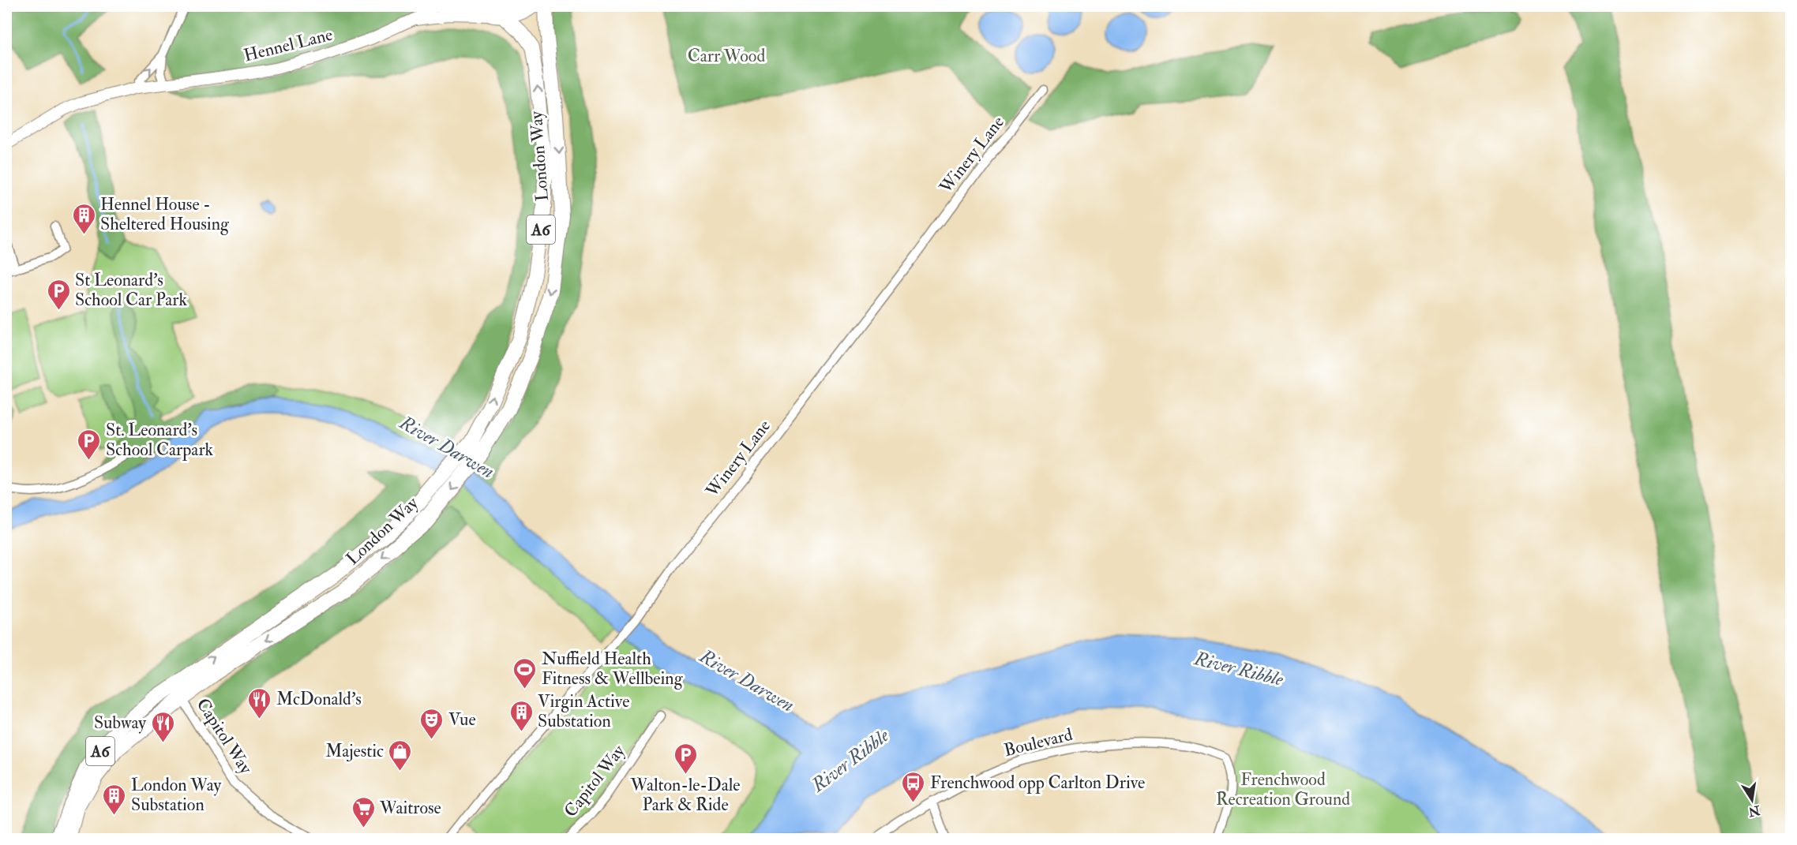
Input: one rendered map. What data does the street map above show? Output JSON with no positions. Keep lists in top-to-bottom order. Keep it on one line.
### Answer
{"streets":{"highway":["London Way","A6"],"main road":["Hennel Lane"],"street":["Winery Lane","Capitol Way","Boulevard"]},"crossings":[["Hennel Lane","London Way"],["Hennel Lane","A6"],["London Way","A6"],["London Way","Capitol Way"]],"water":["River Darwen","River Ribble"],"parks":["Carr Wood","Frenchwood Recreation Ground"],"places":{"building":["Hennel House - Sheltered Housing","Virgin Active Substation","London Way Substation"],"parking":["St Leonard's School Car Park","St. Leonard's School Carpark","Walton-le-Dale Park & Ride"],"sports":["Nuffield Health Fitness & Wellbeing"],"restaurant":["McDonald's","Subway"],"theatre":["Vue"],"shop":["Majestic"],"bus stop":["Frenchwood opp Carlton Drive"],"supermarket":["Waitrose"]},"north":"bottom"}
